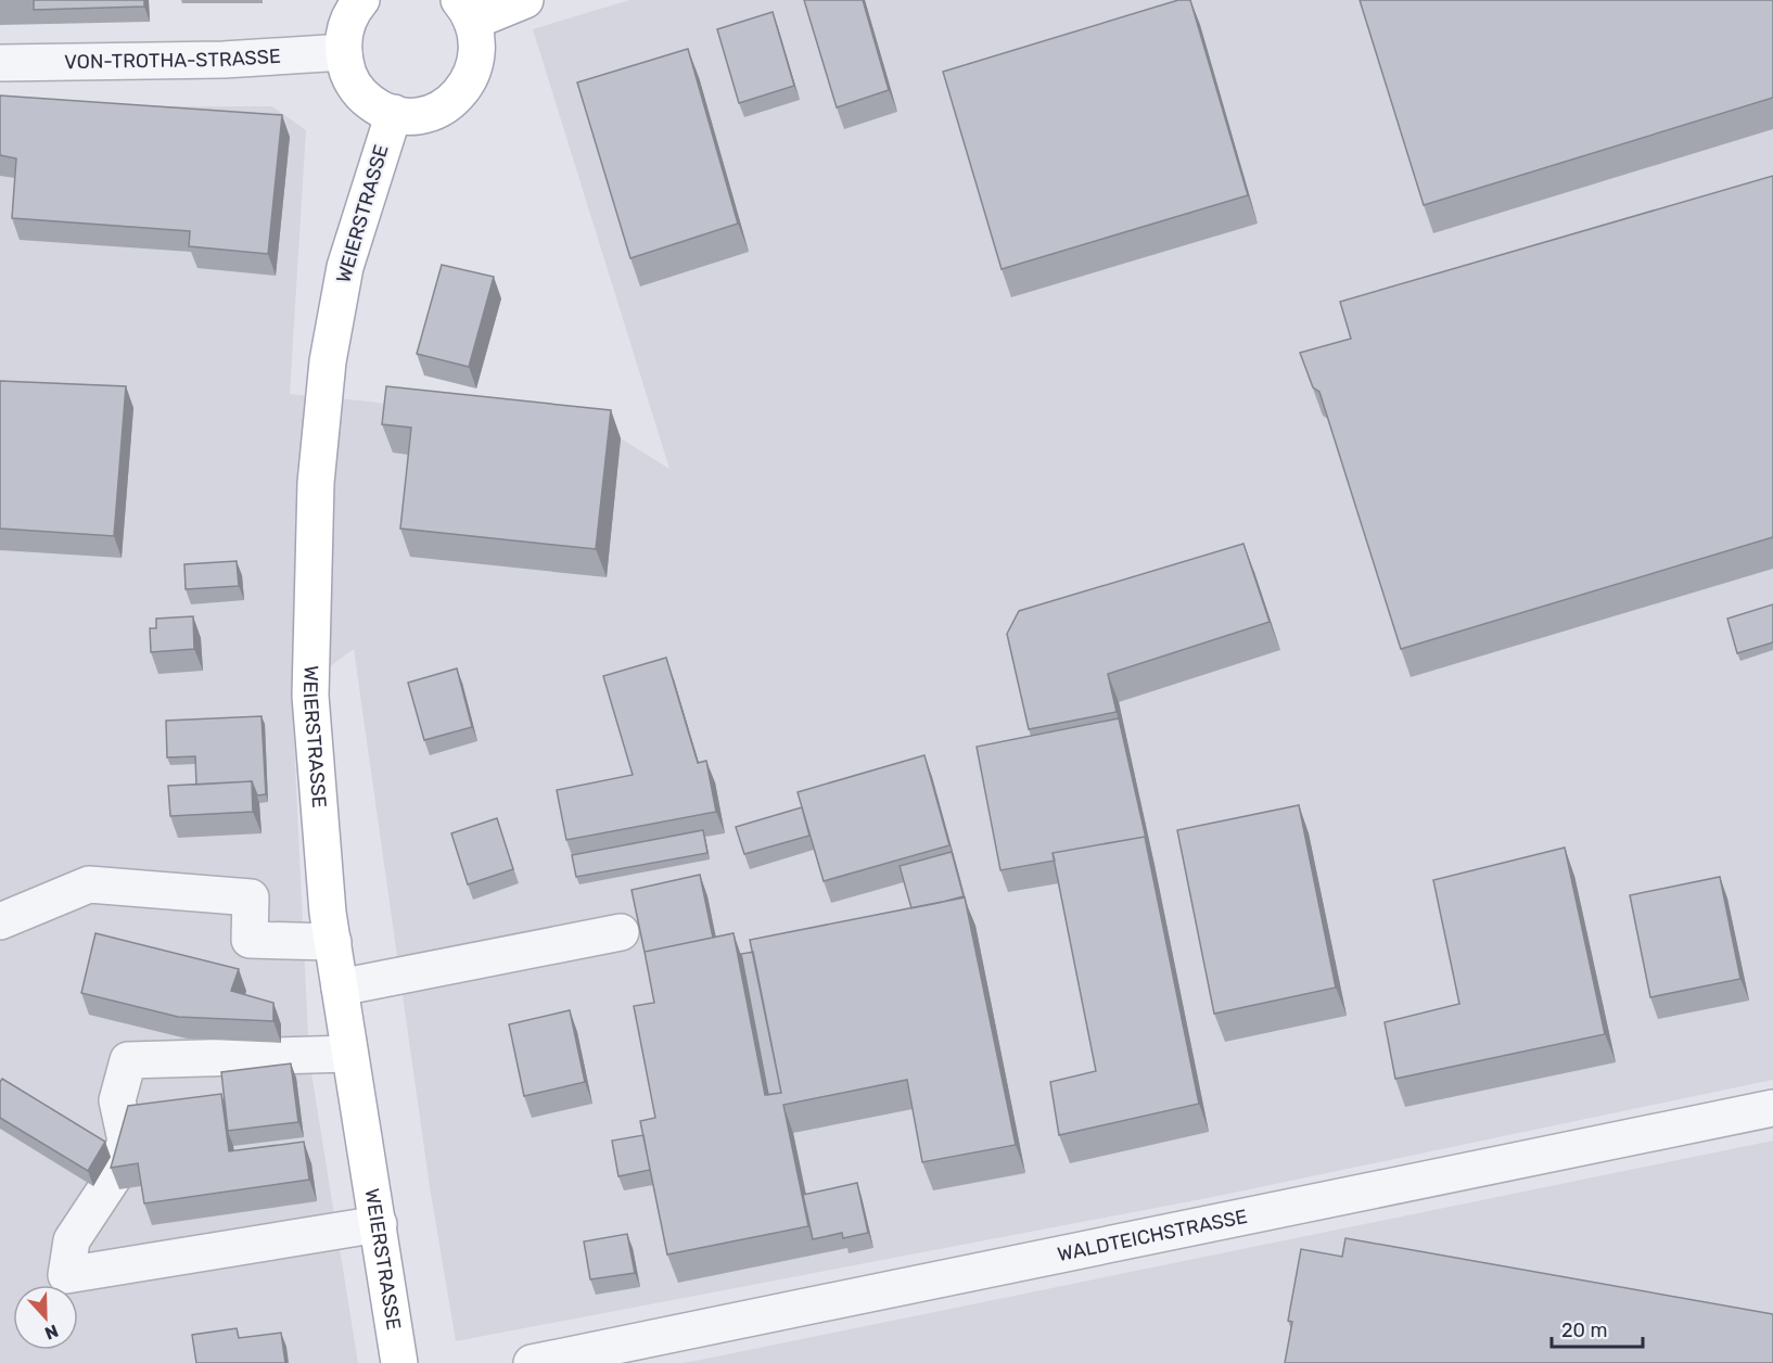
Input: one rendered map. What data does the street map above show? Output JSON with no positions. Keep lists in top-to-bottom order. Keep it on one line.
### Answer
{"streets":{"main road":["WEIERSTRASSE"],"street":["VON-TROTHA-STRASSE","WALDTEICHSTRASSE"]},"scale_bar":"20 m","north":"bottom"}
